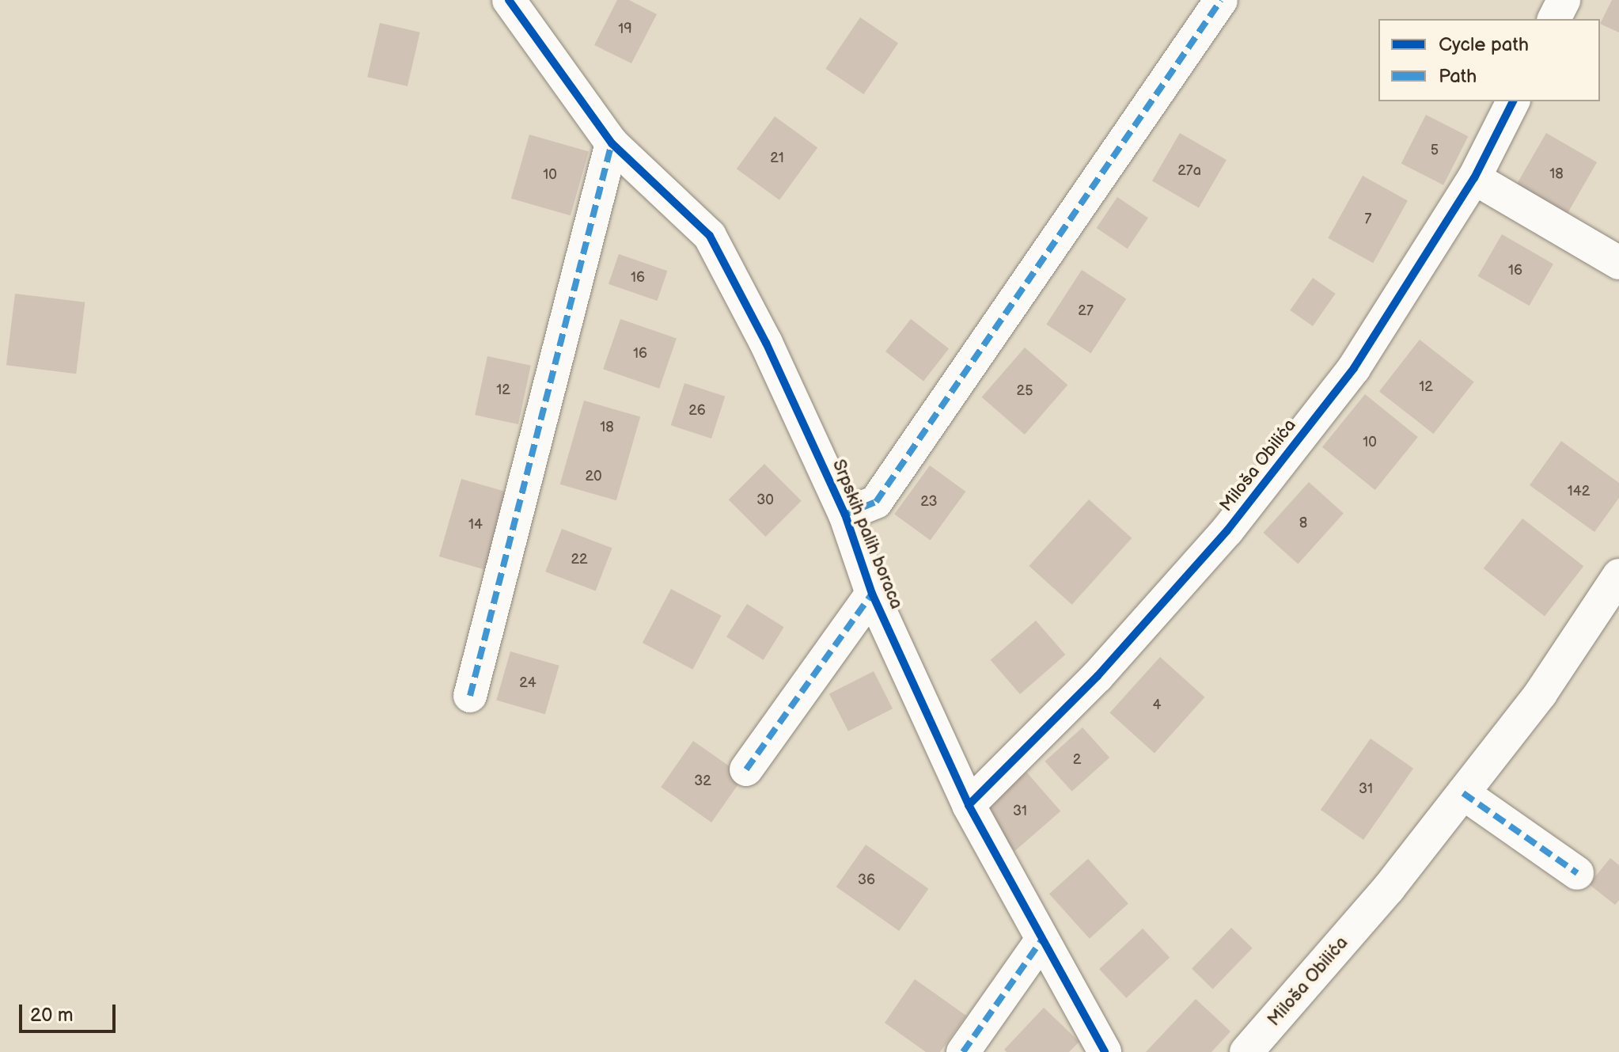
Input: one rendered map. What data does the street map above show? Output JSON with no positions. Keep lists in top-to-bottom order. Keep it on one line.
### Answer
{"streets":{"street":["Miloša Obilića","Srpskih palih boraca"]},"crossings":[["Miloša Obilića","Srpskih palih boraca"]],"house_numbers":["19","5","21","27a","18","10","7","16","16","27","16","12","12","25","26","18","10","20","142","30","23","8","14","22","24","4","2","32","31","31","36"],"legend":["Cycle path","Path"],"scale_bar":"20 m"}
